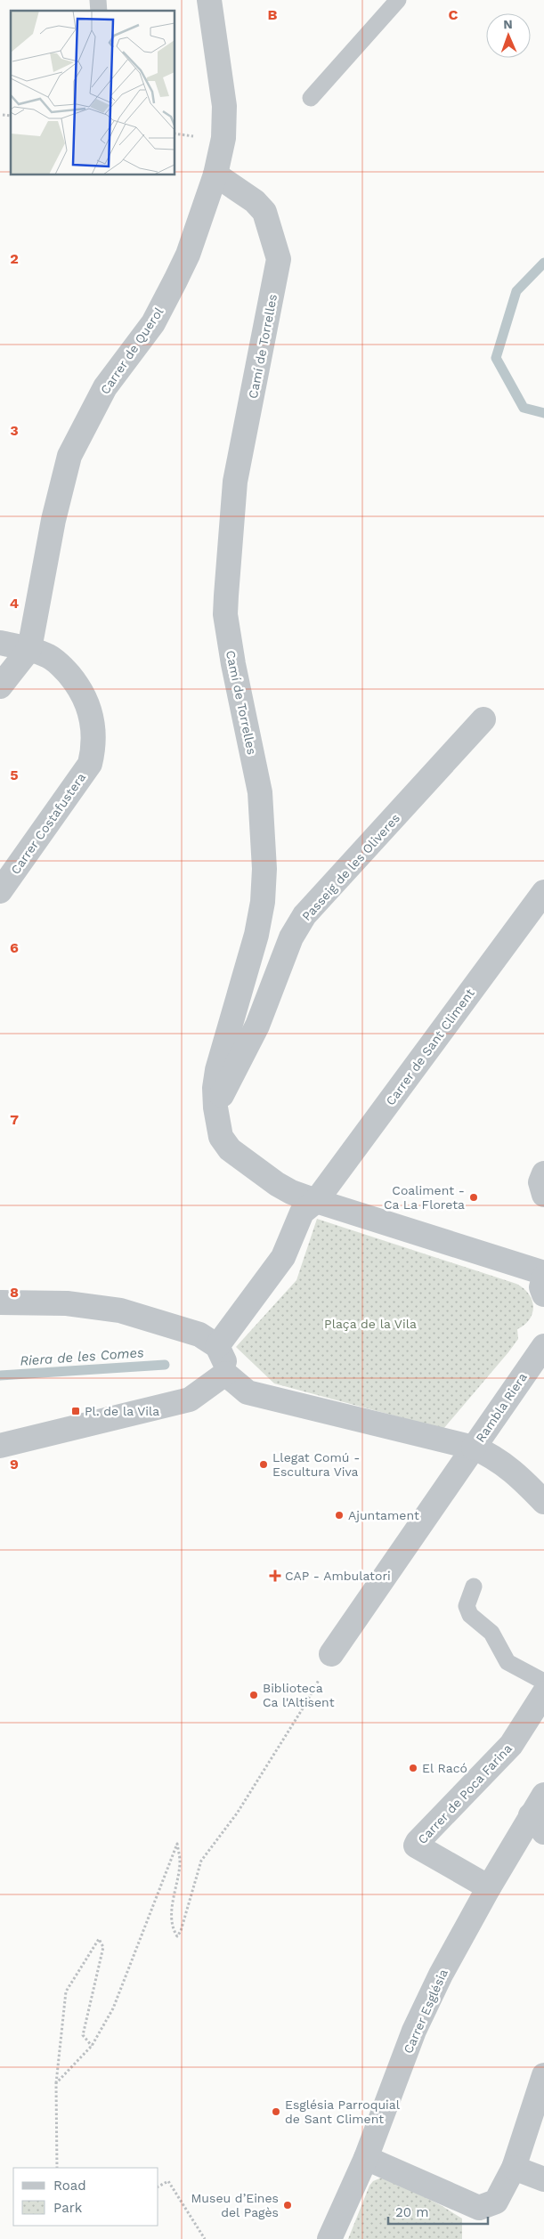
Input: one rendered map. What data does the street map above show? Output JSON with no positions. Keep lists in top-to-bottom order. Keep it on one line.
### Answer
{"streets":{"street":["Camí de Torrelles","Carrer de Querol","Carrer Costafustera","Passeig de les Oliveres","Carrer de Sant Climent","Rambla Riera","Carrer de Poca Farina","Carrer Església"]},"crossings":[["Camí de Torrelles","Carrer de Querol"],["Camí de Torrelles","Passeig de les Oliveres"],["Camí de Torrelles","Carrer de Sant Climent"],["Carrer de Querol","Carrer Costafustera"],["Carrer de Poca Farina","Carrer Església"]],"water":["Riera de les Comes"],"parks":["Plaça de la Vila"],"places":{"other":["Coaliment - Ca La Floreta","Llegat Comú - Escultura Viva","Ajuntament","Biblioteca Ca l'Altisent","El Racó","Església Parroquial de Sant Climent","Museu d’Eines del Pagès"],"transit":["Pl. de la Vila"],"health":["CAP - Ambulatori"]},"legend":["Road","Park"],"scale_bar":"20 m","north":"top","grid":{"columns":["B","C"],"rows":["2","3","4","5","6","7","8","9"]}}
